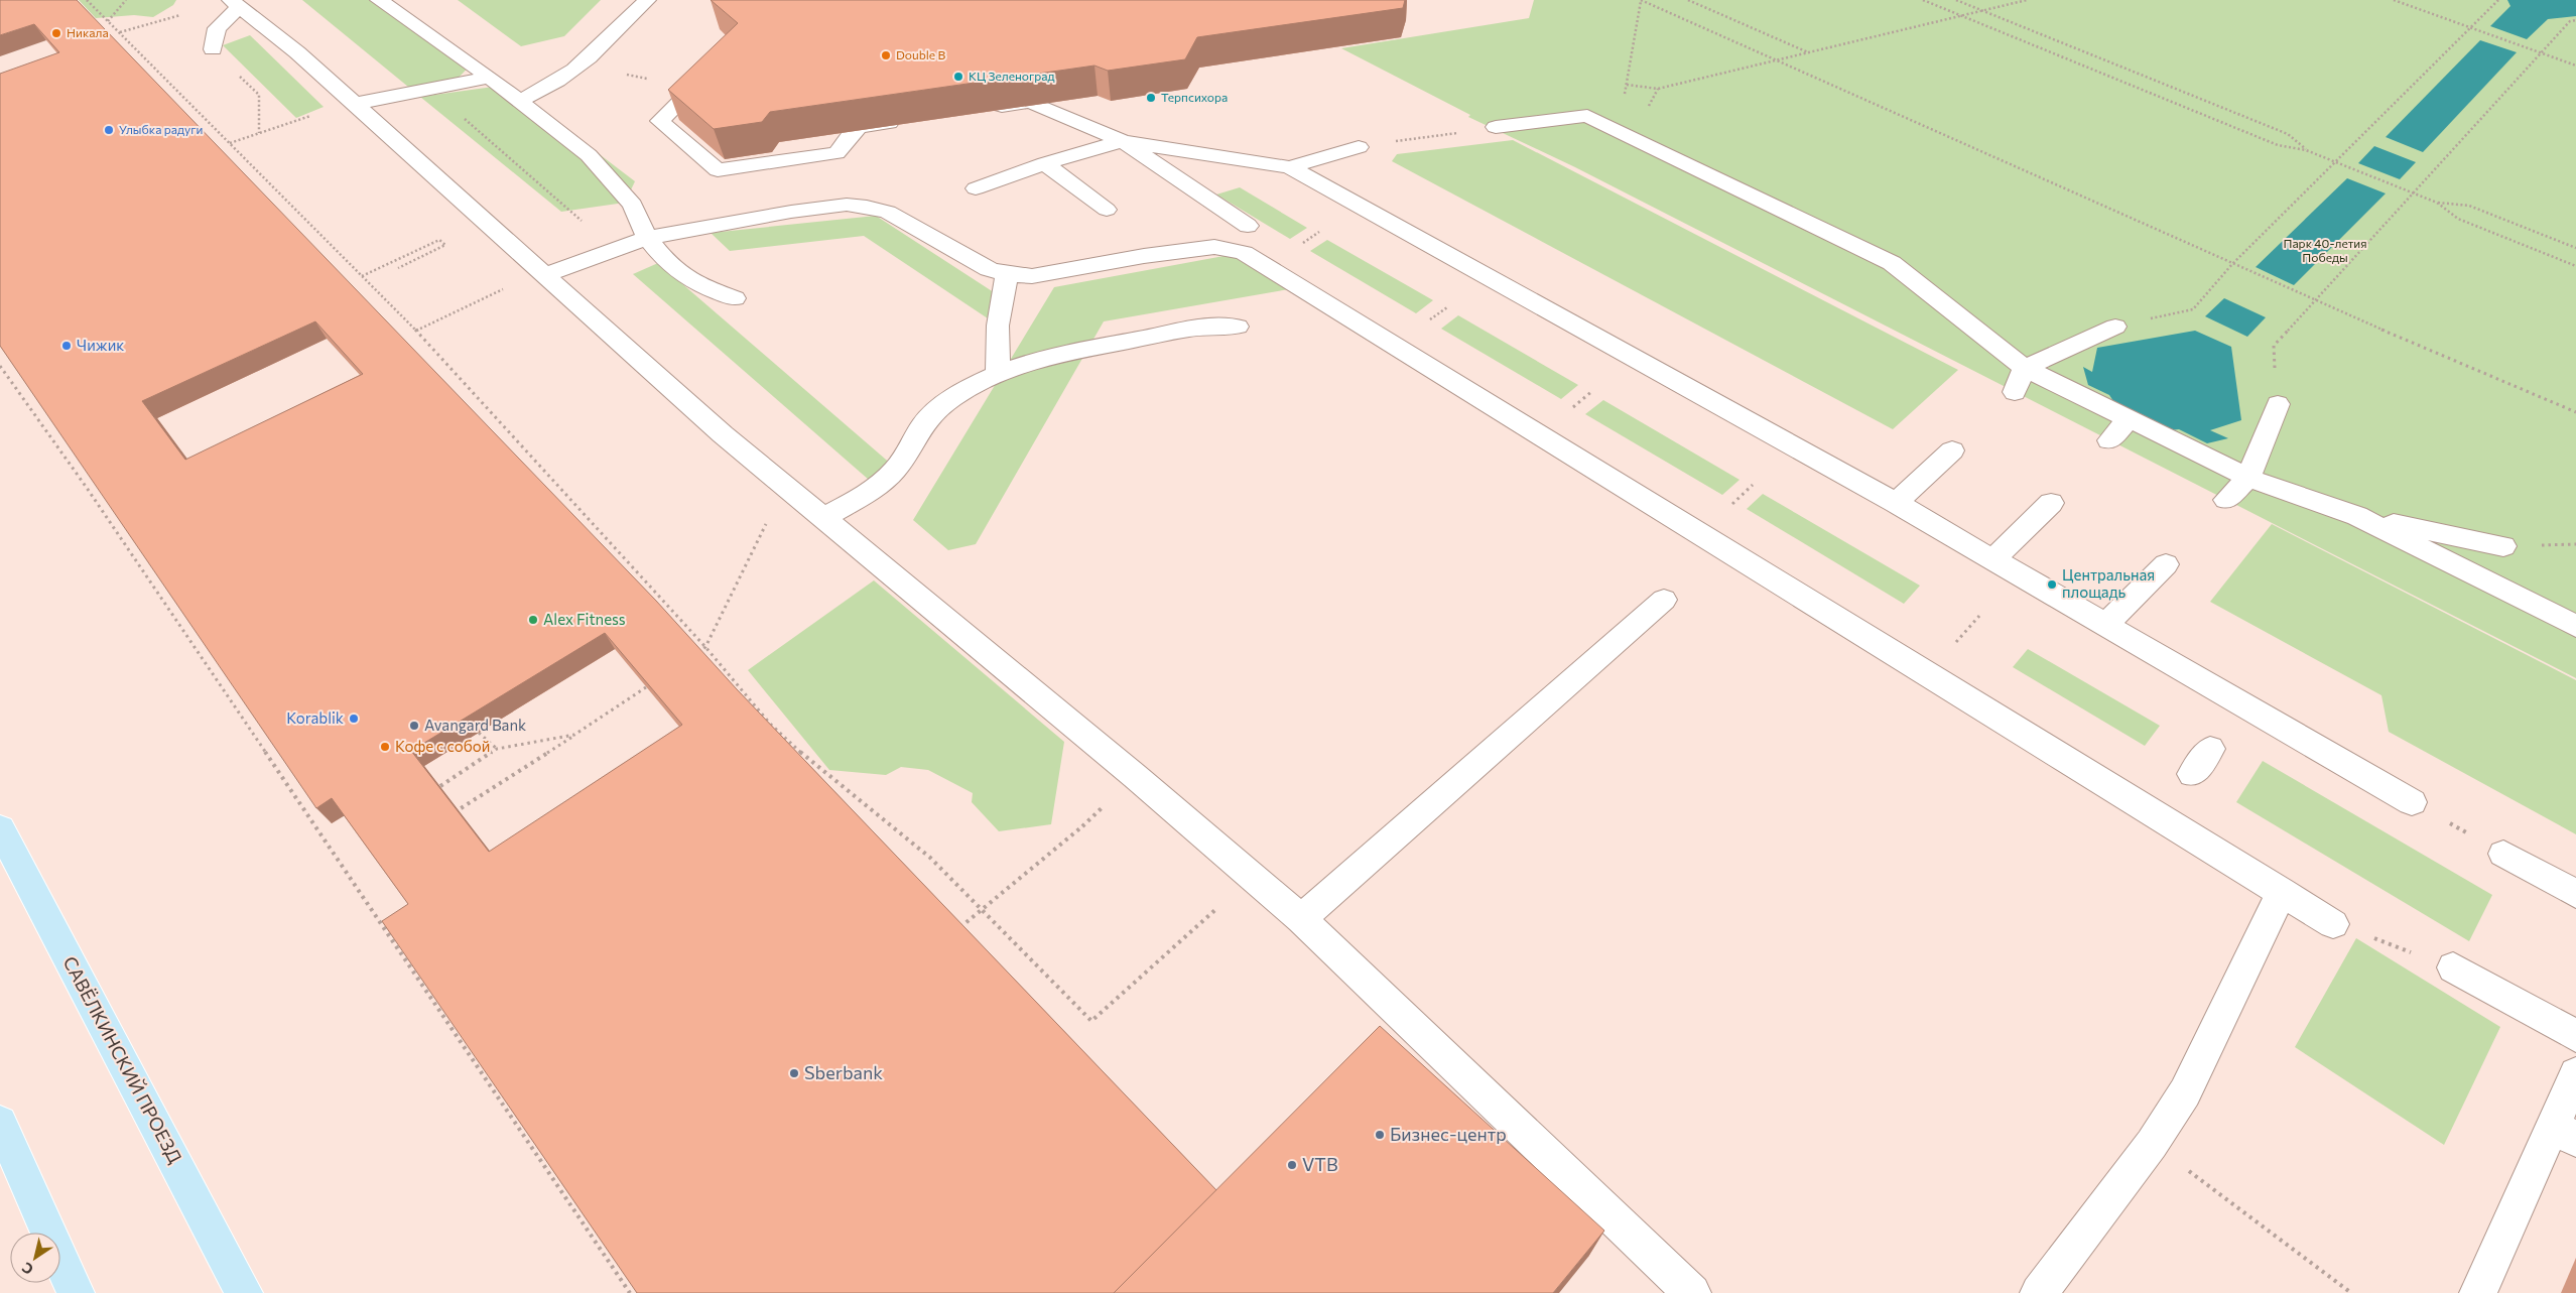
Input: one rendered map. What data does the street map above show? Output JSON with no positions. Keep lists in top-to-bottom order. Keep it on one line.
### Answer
{"streets":{"main road":["САВЁЛКИНСКИЙ ПРОЕЗД"]},"parks":["Парк 40-летия Победы"],"places":["Никала","Double B","КЦ Зеленоград","Терпсихора","Улыбка радуги","Чижик","Центральная площадь","Alex Fitness","Korablik","Avangard Bank","Кофе с собой","Sberbank","Бизнес-центр","VTB"],"north":"bottom left"}
